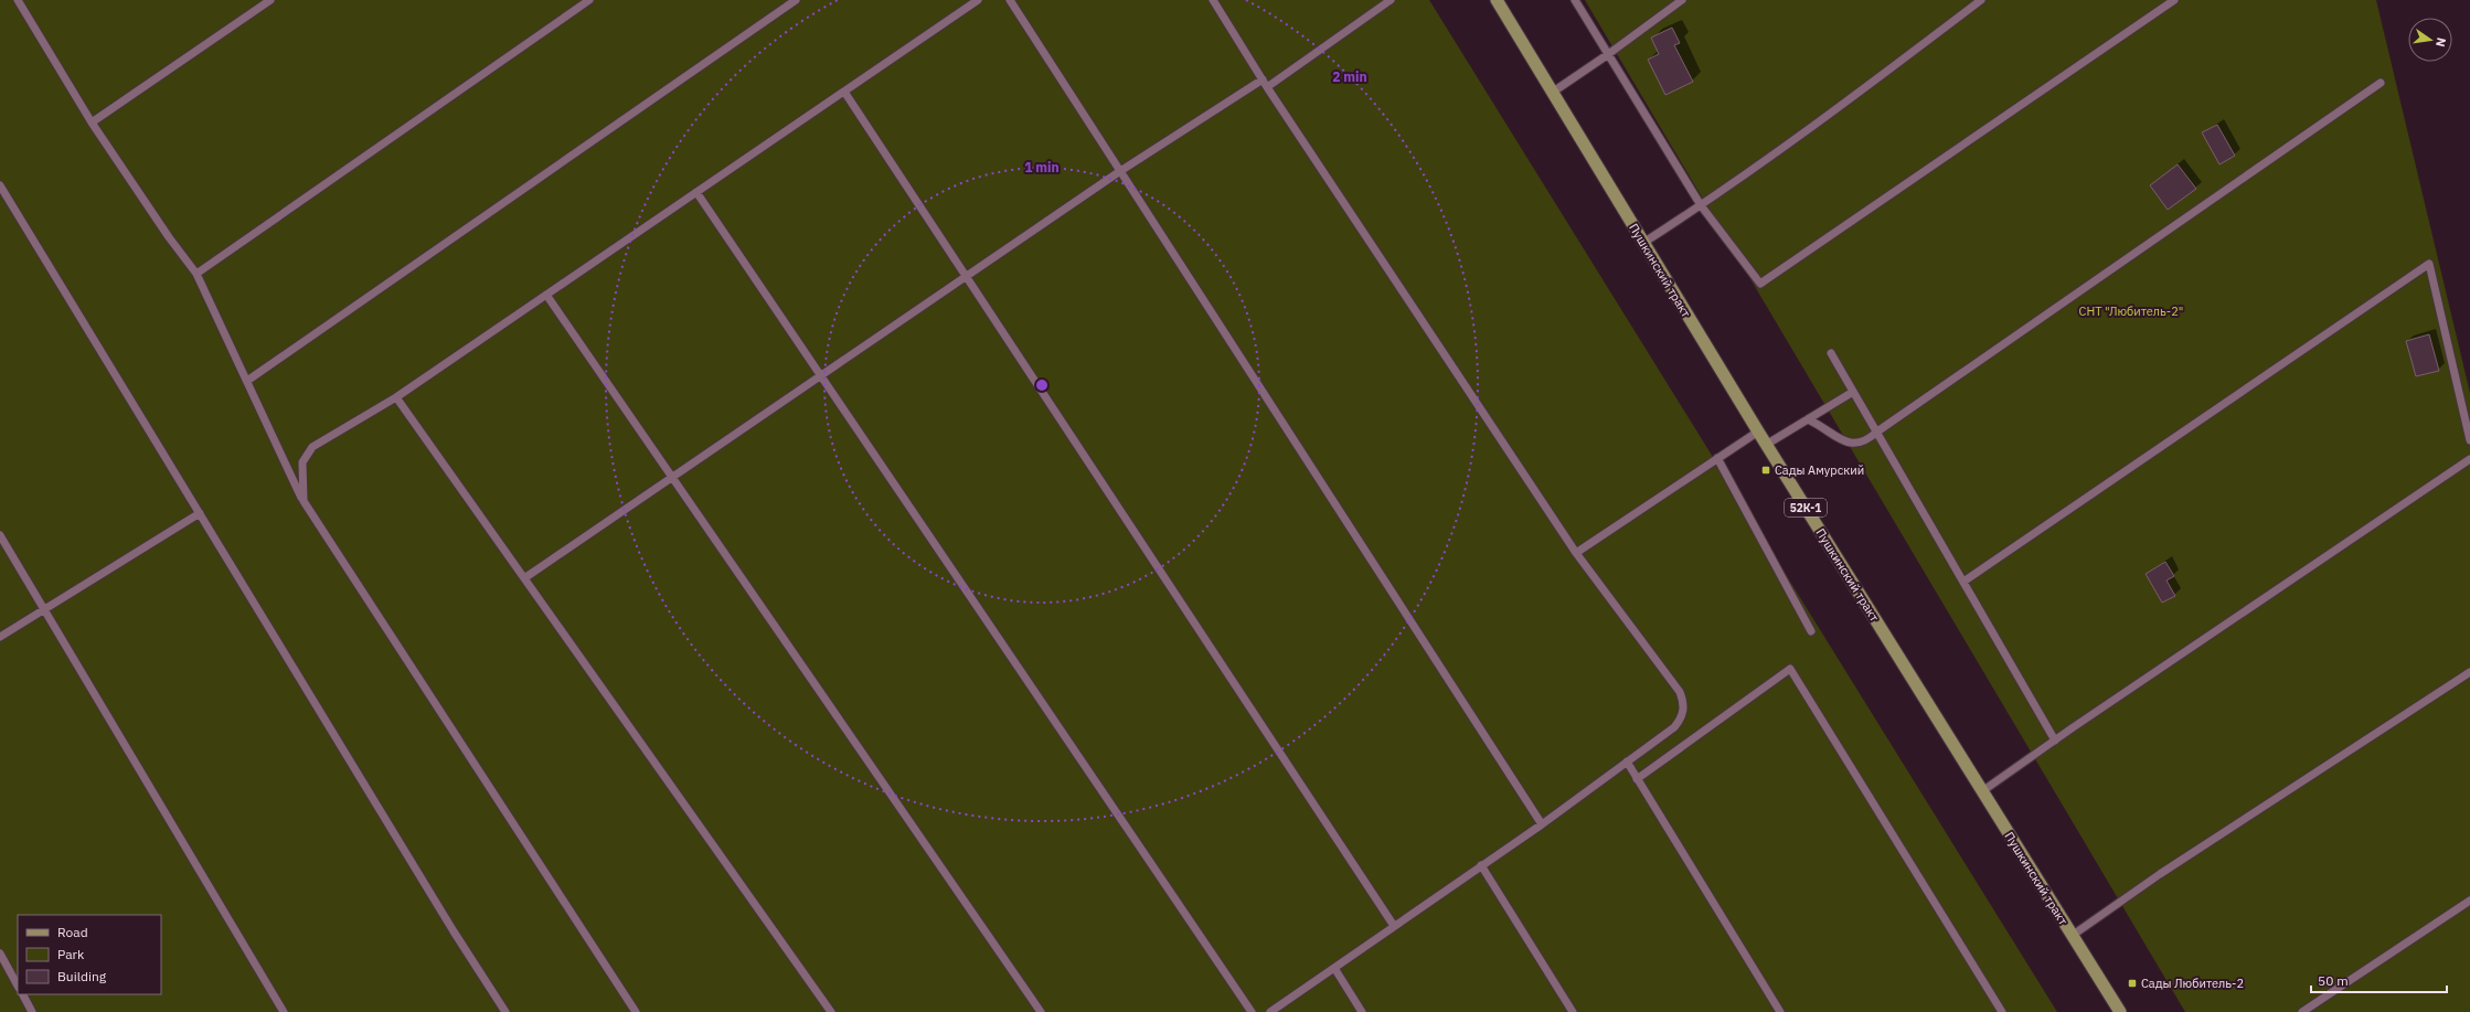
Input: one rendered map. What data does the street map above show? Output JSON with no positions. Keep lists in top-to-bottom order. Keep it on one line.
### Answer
{"streets":{"main road":["Пушкинский тракт","52К-1"]},"parks":["СНТ \"Любитель-2\""],"places":{"transit":["Сады Амурский","Сады Любитель-2"]},"legend":["Road","Park","Building"],"scale_bar":"50 m","north":"right","rings":["2 min","1 min"]}
